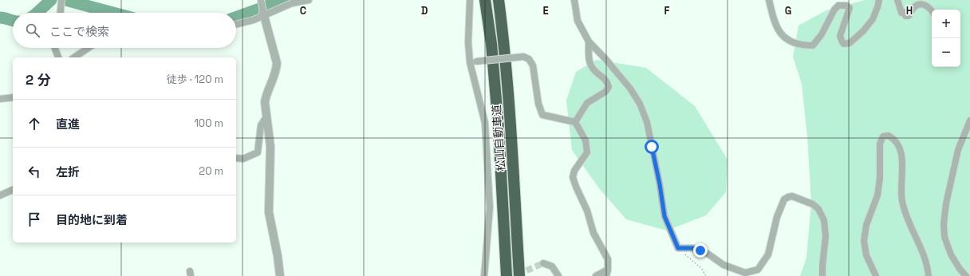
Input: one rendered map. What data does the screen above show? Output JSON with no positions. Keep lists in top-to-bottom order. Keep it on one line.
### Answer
{"streets":{"highway":["松山自動車道"]},"page":{"map_buttons":["+","−"],"search":"ここで検索","heading":["2 分","徒歩 · 120 m"],"list":[["直進","100 m"],["左折","20 m"],"目的地に到着"]},"grid":{"columns":["C","D","E","F","G","H"]}}
